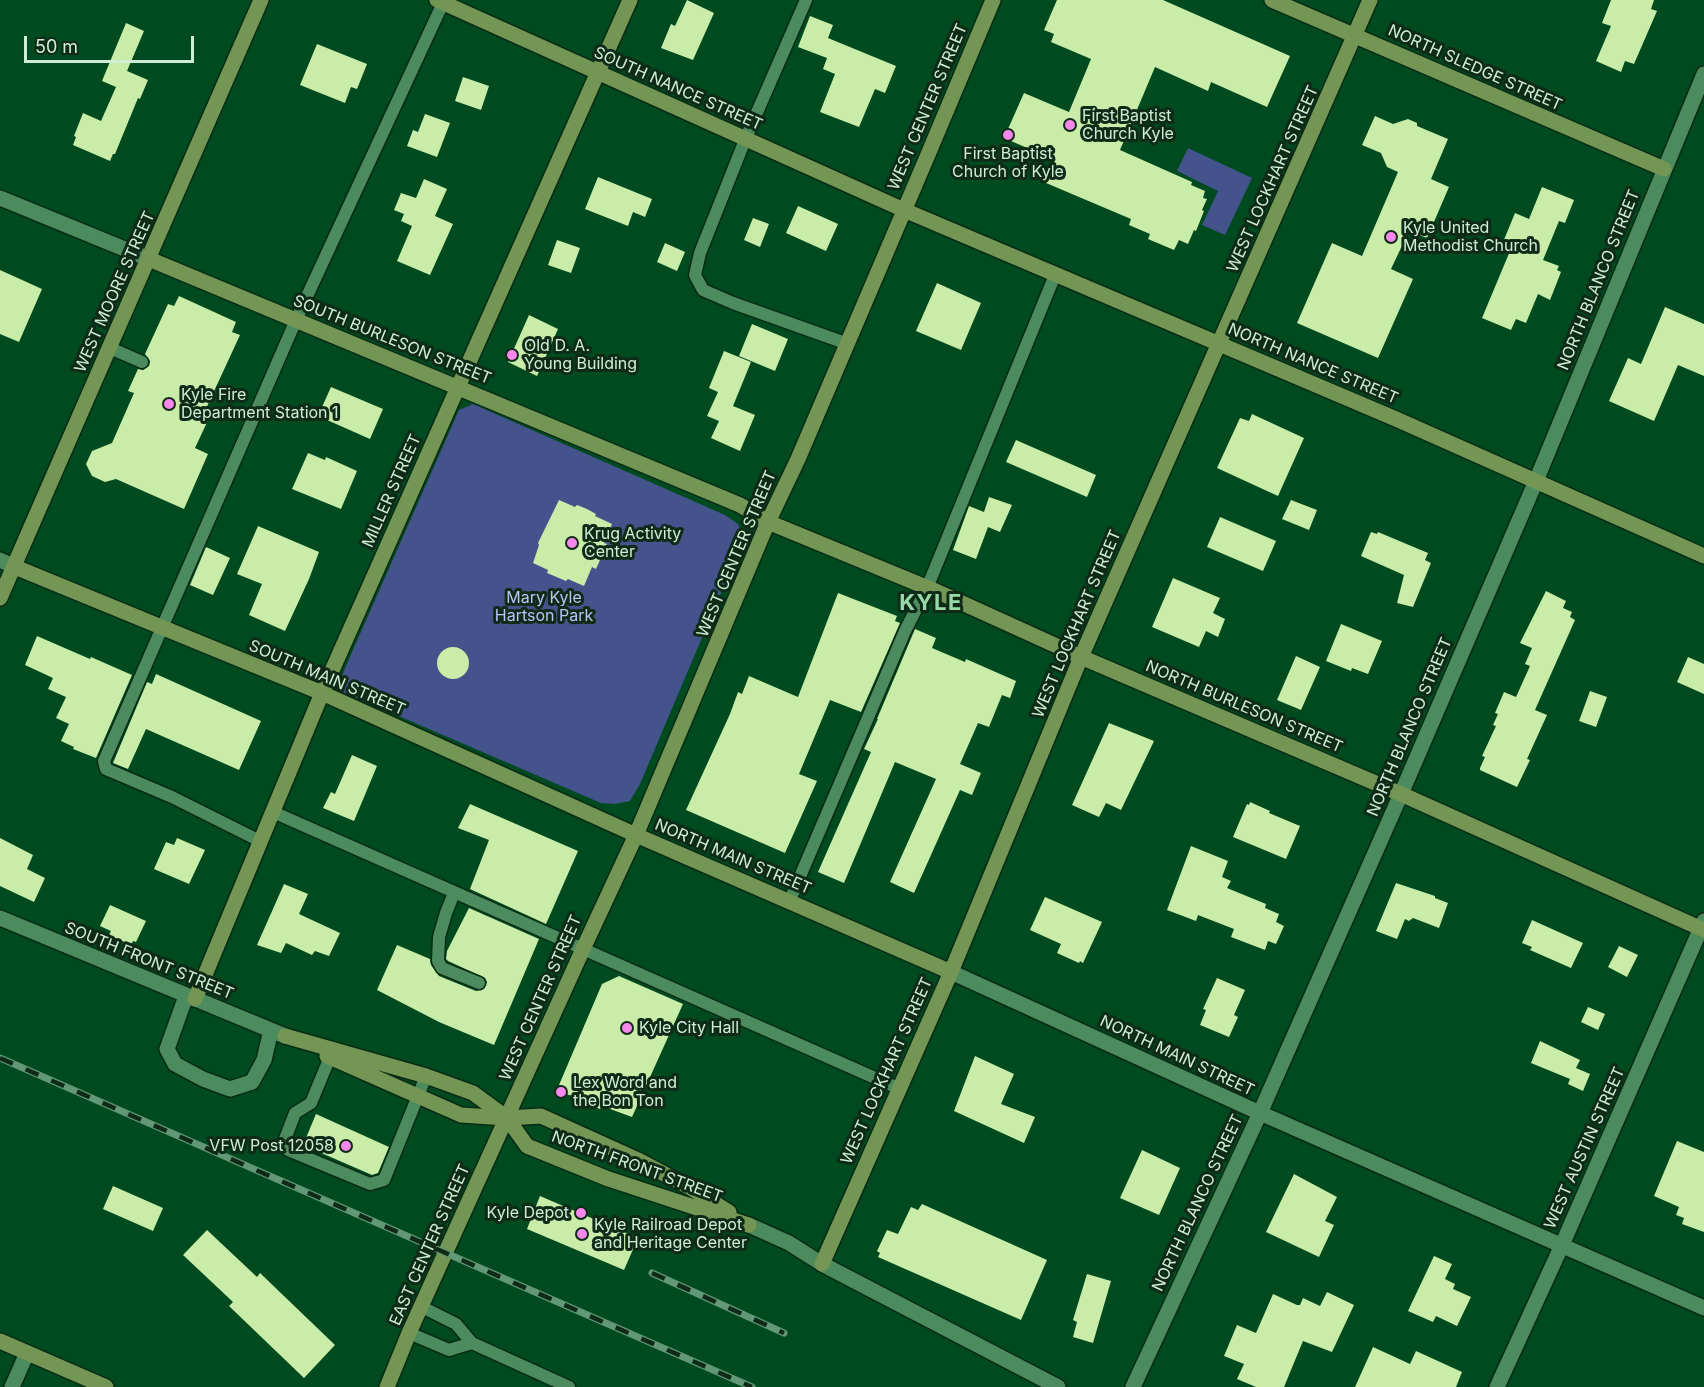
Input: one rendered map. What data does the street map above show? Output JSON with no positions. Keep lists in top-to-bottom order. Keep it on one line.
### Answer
{"streets":{"street":["NORTH SLEDGE STREET","SOUTH NANCE STREET","WEST CENTER STREET","WEST LOCKHART STREET","NORTH BLANCO STREET","WEST MOORE STREET","SOUTH BURLESON STREET","NORTH NANCE STREET","MILLER STREET","SOUTH MAIN STREET","NORTH BURLESON STREET","NORTH MAIN STREET","SOUTH FRONT STREET","WEST AUSTIN STREET","NORTH FRONT STREET","EAST CENTER STREET"]},"crossings":[["NORTH SLEDGE STREET","WEST LOCKHART STREET"],["NORTH SLEDGE STREET","NORTH BLANCO STREET"],["SOUTH NANCE STREET","WEST CENTER STREET"],["SOUTH NANCE STREET","NORTH NANCE STREET"],["SOUTH NANCE STREET","MILLER STREET"],["WEST CENTER STREET","SOUTH BURLESON STREET"],["WEST CENTER STREET","NORTH NANCE STREET"],["WEST CENTER STREET","SOUTH MAIN STREET"],["WEST CENTER STREET","NORTH BURLESON STREET"],["WEST CENTER STREET","NORTH MAIN STREET"],["WEST CENTER STREET","SOUTH FRONT STREET"],["WEST CENTER STREET","NORTH FRONT STREET"],["WEST CENTER STREET","EAST CENTER STREET"],["WEST LOCKHART STREET","NORTH NANCE STREET"],["WEST LOCKHART STREET","NORTH BURLESON STREET"],["WEST LOCKHART STREET","NORTH MAIN STREET"],["WEST LOCKHART STREET","NORTH FRONT STREET"],["NORTH BLANCO STREET","NORTH NANCE STREET"],["NORTH BLANCO STREET","NORTH BURLESON STREET"],["NORTH BLANCO STREET","NORTH MAIN STREET"],["WEST MOORE STREET","SOUTH BURLESON STREET"],["WEST MOORE STREET","SOUTH MAIN STREET"],["SOUTH BURLESON STREET","MILLER STREET"],["SOUTH BURLESON STREET","NORTH BURLESON STREET"],["MILLER STREET","SOUTH MAIN STREET"],["MILLER STREET","SOUTH FRONT STREET"],["SOUTH MAIN STREET","NORTH MAIN STREET"],["NORTH BURLESON STREET","WEST AUSTIN STREET"],["NORTH MAIN STREET","WEST AUSTIN STREET"],["SOUTH FRONT STREET","NORTH FRONT STREET"],["SOUTH FRONT STREET","EAST CENTER STREET"],["NORTH FRONT STREET","EAST CENTER STREET"]],"districts":["KYLE"],"parks":["Mary Kyle Hartson Park"],"places":["First Baptist Church Kyle","First Baptist Church of Kyle","Kyle United Methodist Church","Old D. A. Young Building","Kyle Fire Department Station 1","Krug Activity Center","Kyle City Hall","Lex Word and the Bon Ton","VFW Post 12058","Kyle Depot","Kyle Railroad Depot and Heritage Center"],"scale_bar":"50 m"}
